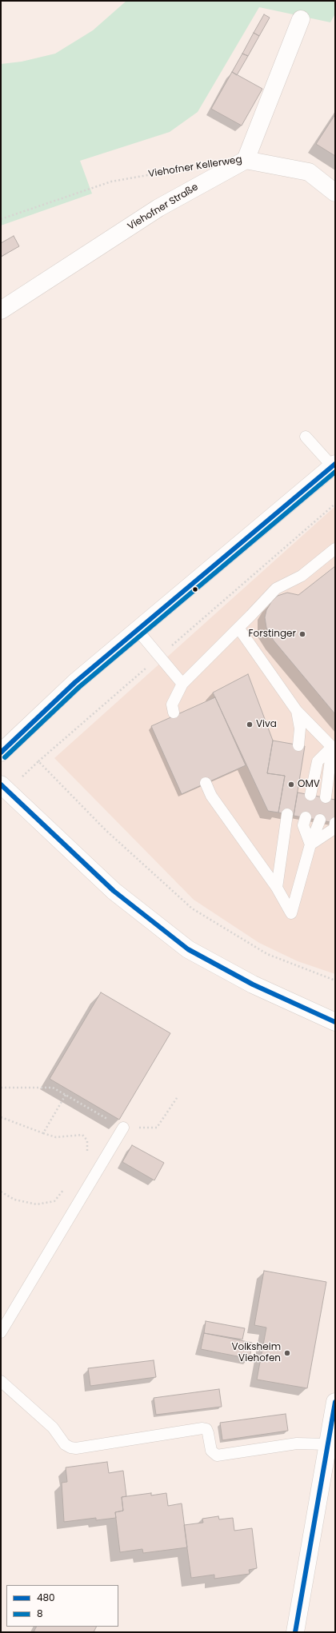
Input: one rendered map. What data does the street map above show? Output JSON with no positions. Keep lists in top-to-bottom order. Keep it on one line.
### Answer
{"streets":{"street":["Viehofner Kellerweg","Viehofner Straße"]},"crossings":[["Viehofner Kellerweg","Viehofner Straße"]],"places":["Forstinger","Viva","OMV","Volksheim Viehofen"],"lines":["transit line 480","transit line 8"],"legend":["480","8"]}
